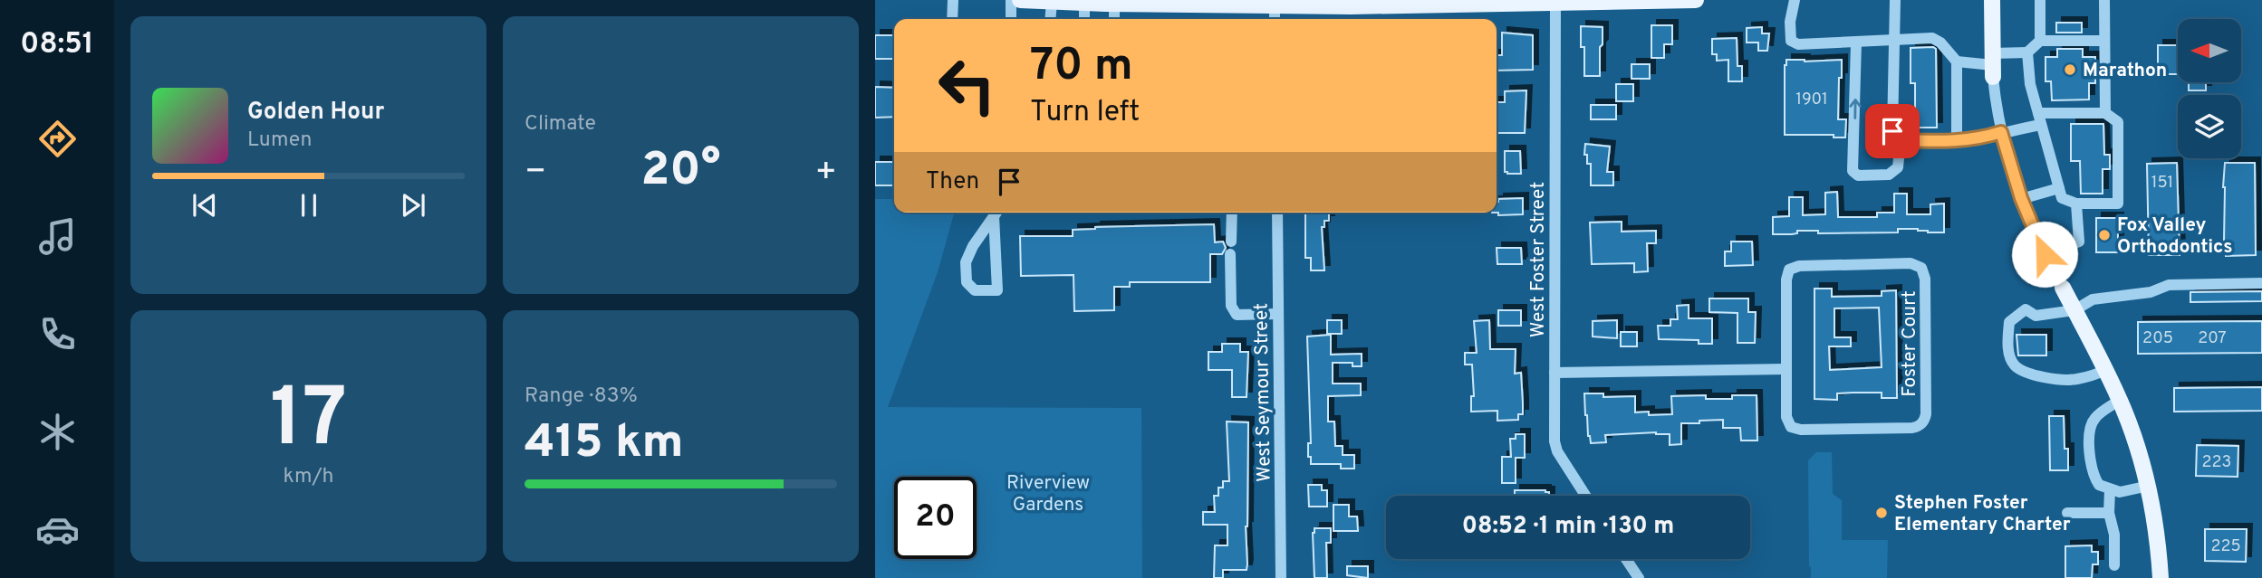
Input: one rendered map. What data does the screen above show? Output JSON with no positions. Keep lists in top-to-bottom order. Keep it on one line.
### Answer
{"streets":{"street":["West Foster Street","Foster Court","West Seymour Street"]},"parks":["Riverview Gardens"],"places":["Marathon","Fox Valley Orthodontics","Stephen Foster Elementary Charter"],"house_numbers":["1901","151","205","207","223","225"],"north":"left","page":{"tabs":"08:51","tile":["Climate",["17","km/h"],["Range · 83%","415 km"]],"turn":["70 m","Turn left"],"song":["Golden Hour","Lumen"],"heat":["−","20°","+"],"then":"Then","limit":"20","trip":"08:52 · 1 min · 130 m"}}
